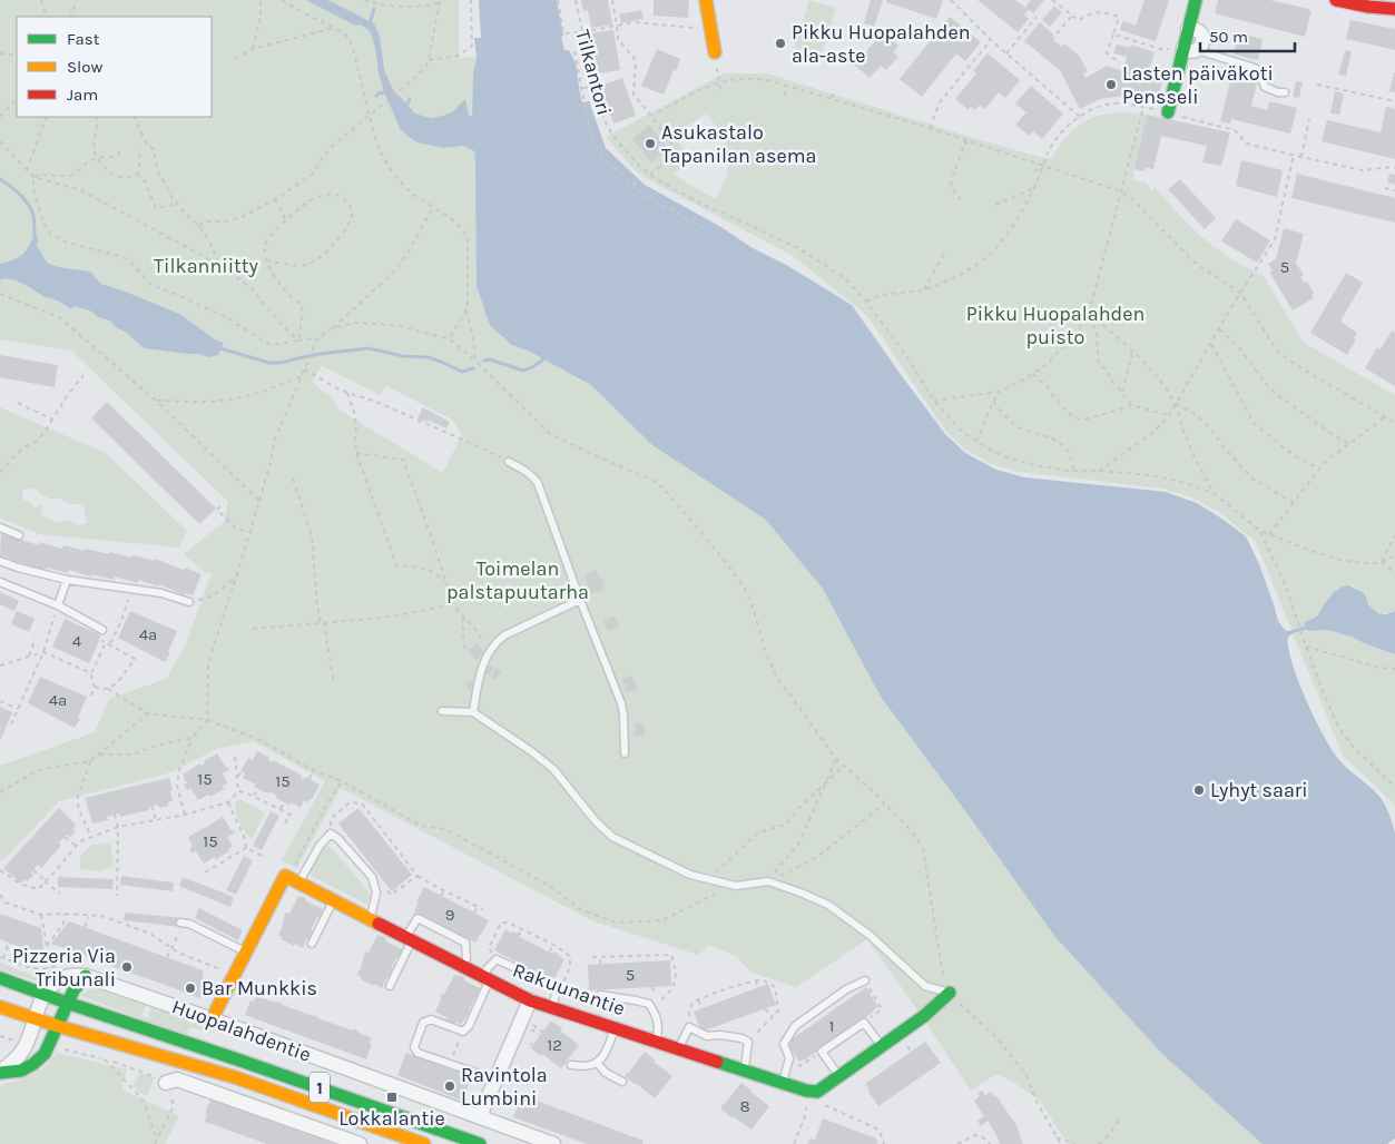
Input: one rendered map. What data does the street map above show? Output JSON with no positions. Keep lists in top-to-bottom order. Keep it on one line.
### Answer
{"streets":{"street":["Rakuunantie","Huopalahdentie","1"],"path":["Tilkantori"]},"parks":["Tilkanniitty","Pikku Huopalahden puisto","Toimelan palstapuutarha"],"places":{"other":["Pikku Huopalahden ala-aste","Lasten päiväkoti Pensseli","Asukastalo Tapanilan asema","Lyhyt saari","Pizzeria Via Tribunali","Bar Munkkis","Ravintola Lumbini"],"transit":["Lokkalantie"]},"house_numbers":["5","4a","4","4a","15","15","15","9","5","1","12","8"],"legend":["Fast","Slow","Jam"],"scale_bar":"50 m"}
